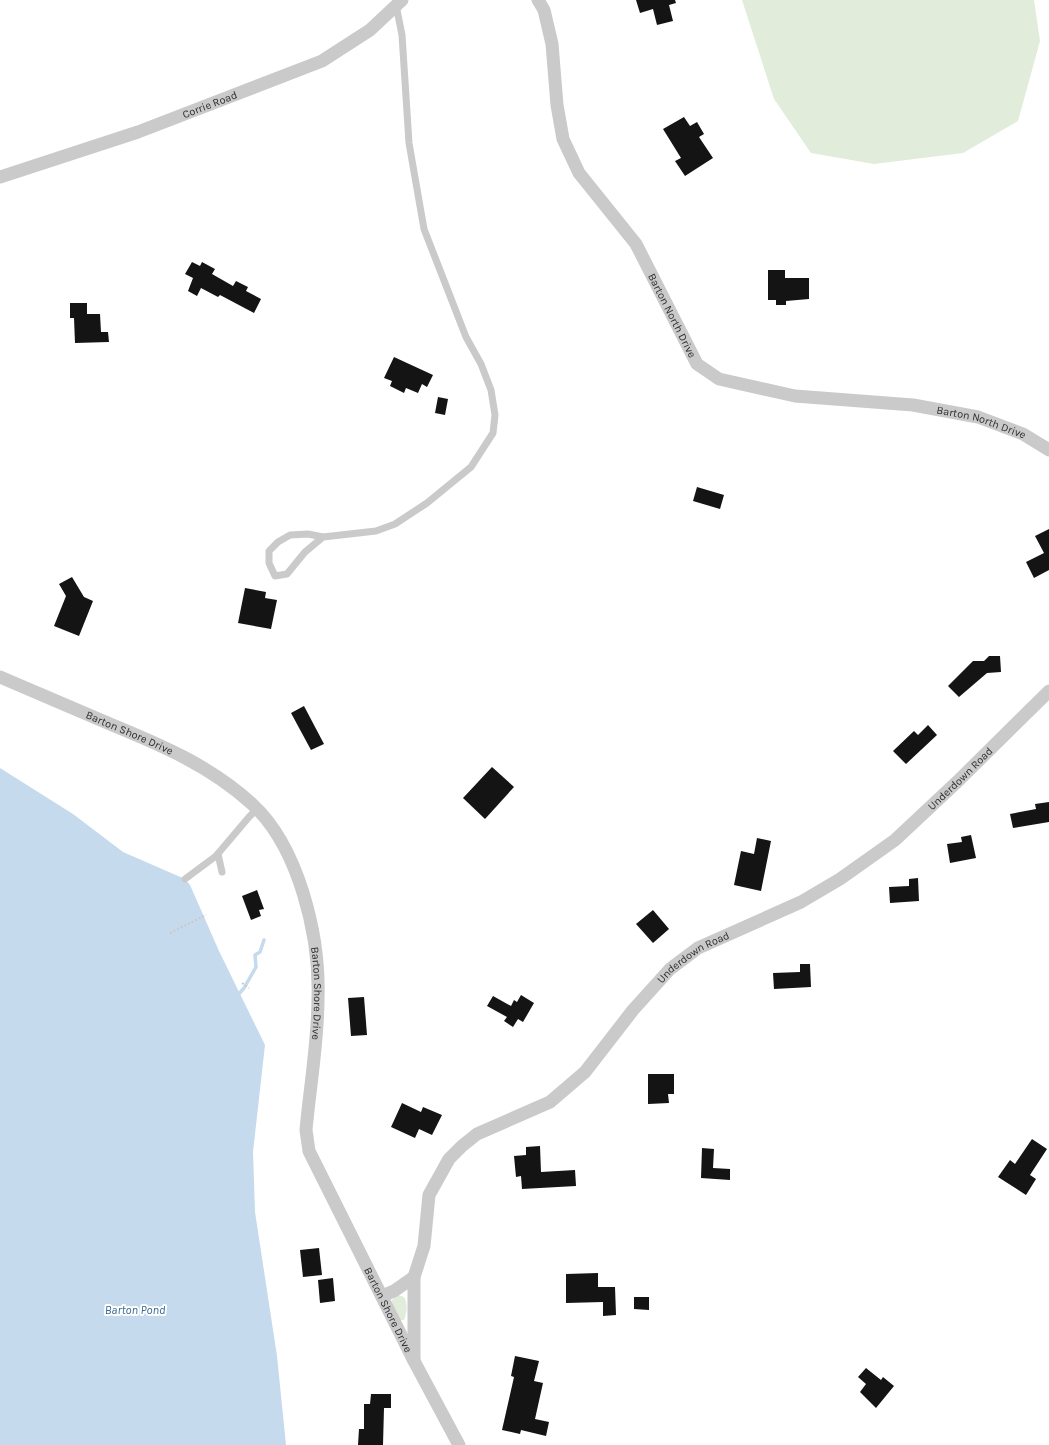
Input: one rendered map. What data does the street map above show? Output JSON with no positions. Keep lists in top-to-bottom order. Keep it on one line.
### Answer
{"streets":{"street":["Corrie Road","Barton North Drive","Barton Shore Drive","Underdown Road"]},"crossings":[["Barton Shore Drive","Underdown Road"]],"water":["Barton Pond"]}
